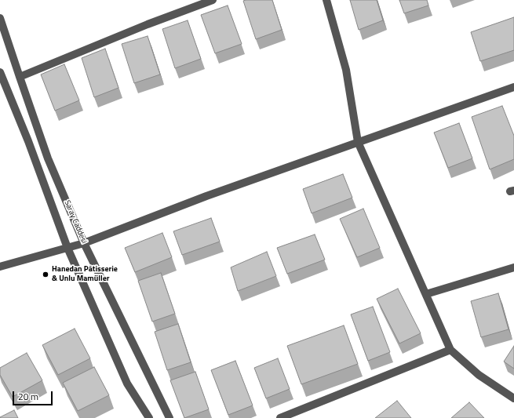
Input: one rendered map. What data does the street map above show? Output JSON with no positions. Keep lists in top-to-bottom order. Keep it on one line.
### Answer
{"streets":{"street":["Saray Caddesi"]},"places":["Hanedan Pâtisserie & Unlu Mamüller"],"scale_bar":"20 m"}
